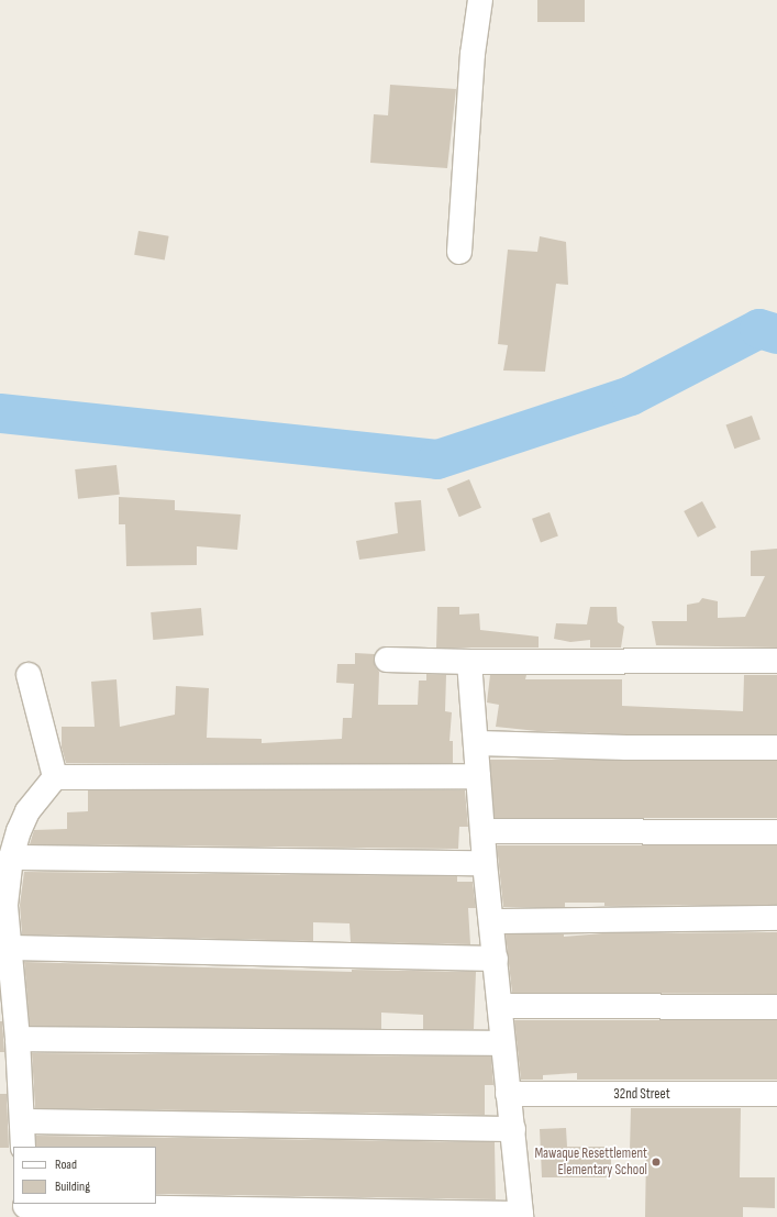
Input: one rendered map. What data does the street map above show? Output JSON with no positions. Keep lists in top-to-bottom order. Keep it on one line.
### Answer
{"streets":{"street":["32nd Street"]},"places":["Mawaque Resettlement Elementary School"],"legend":["Road","Building"]}
